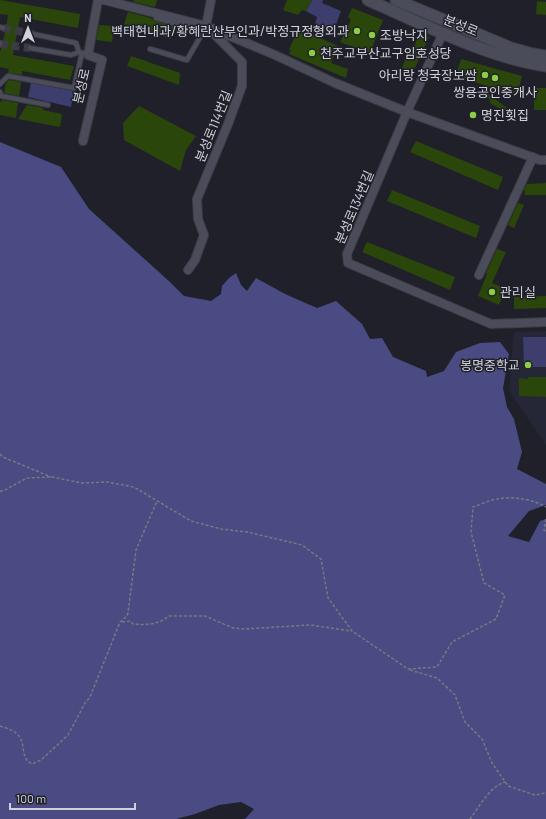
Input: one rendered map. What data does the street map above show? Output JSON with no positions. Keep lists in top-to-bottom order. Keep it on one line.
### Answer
{"streets":{"main road":["분성로"],"street":["분성로114번길","분성로134번길"]},"crossings":[["분성로","분성로134번길"]],"places":["백태현내과/황혜란산부인과/박정규정형외과","조방낙지","천주교부산교구임호성당","아리랑 청국장보쌈","쌍용공인중개사","명진횟집","관리실","봉명중학교"],"scale_bar":"100 m","north":"top"}
